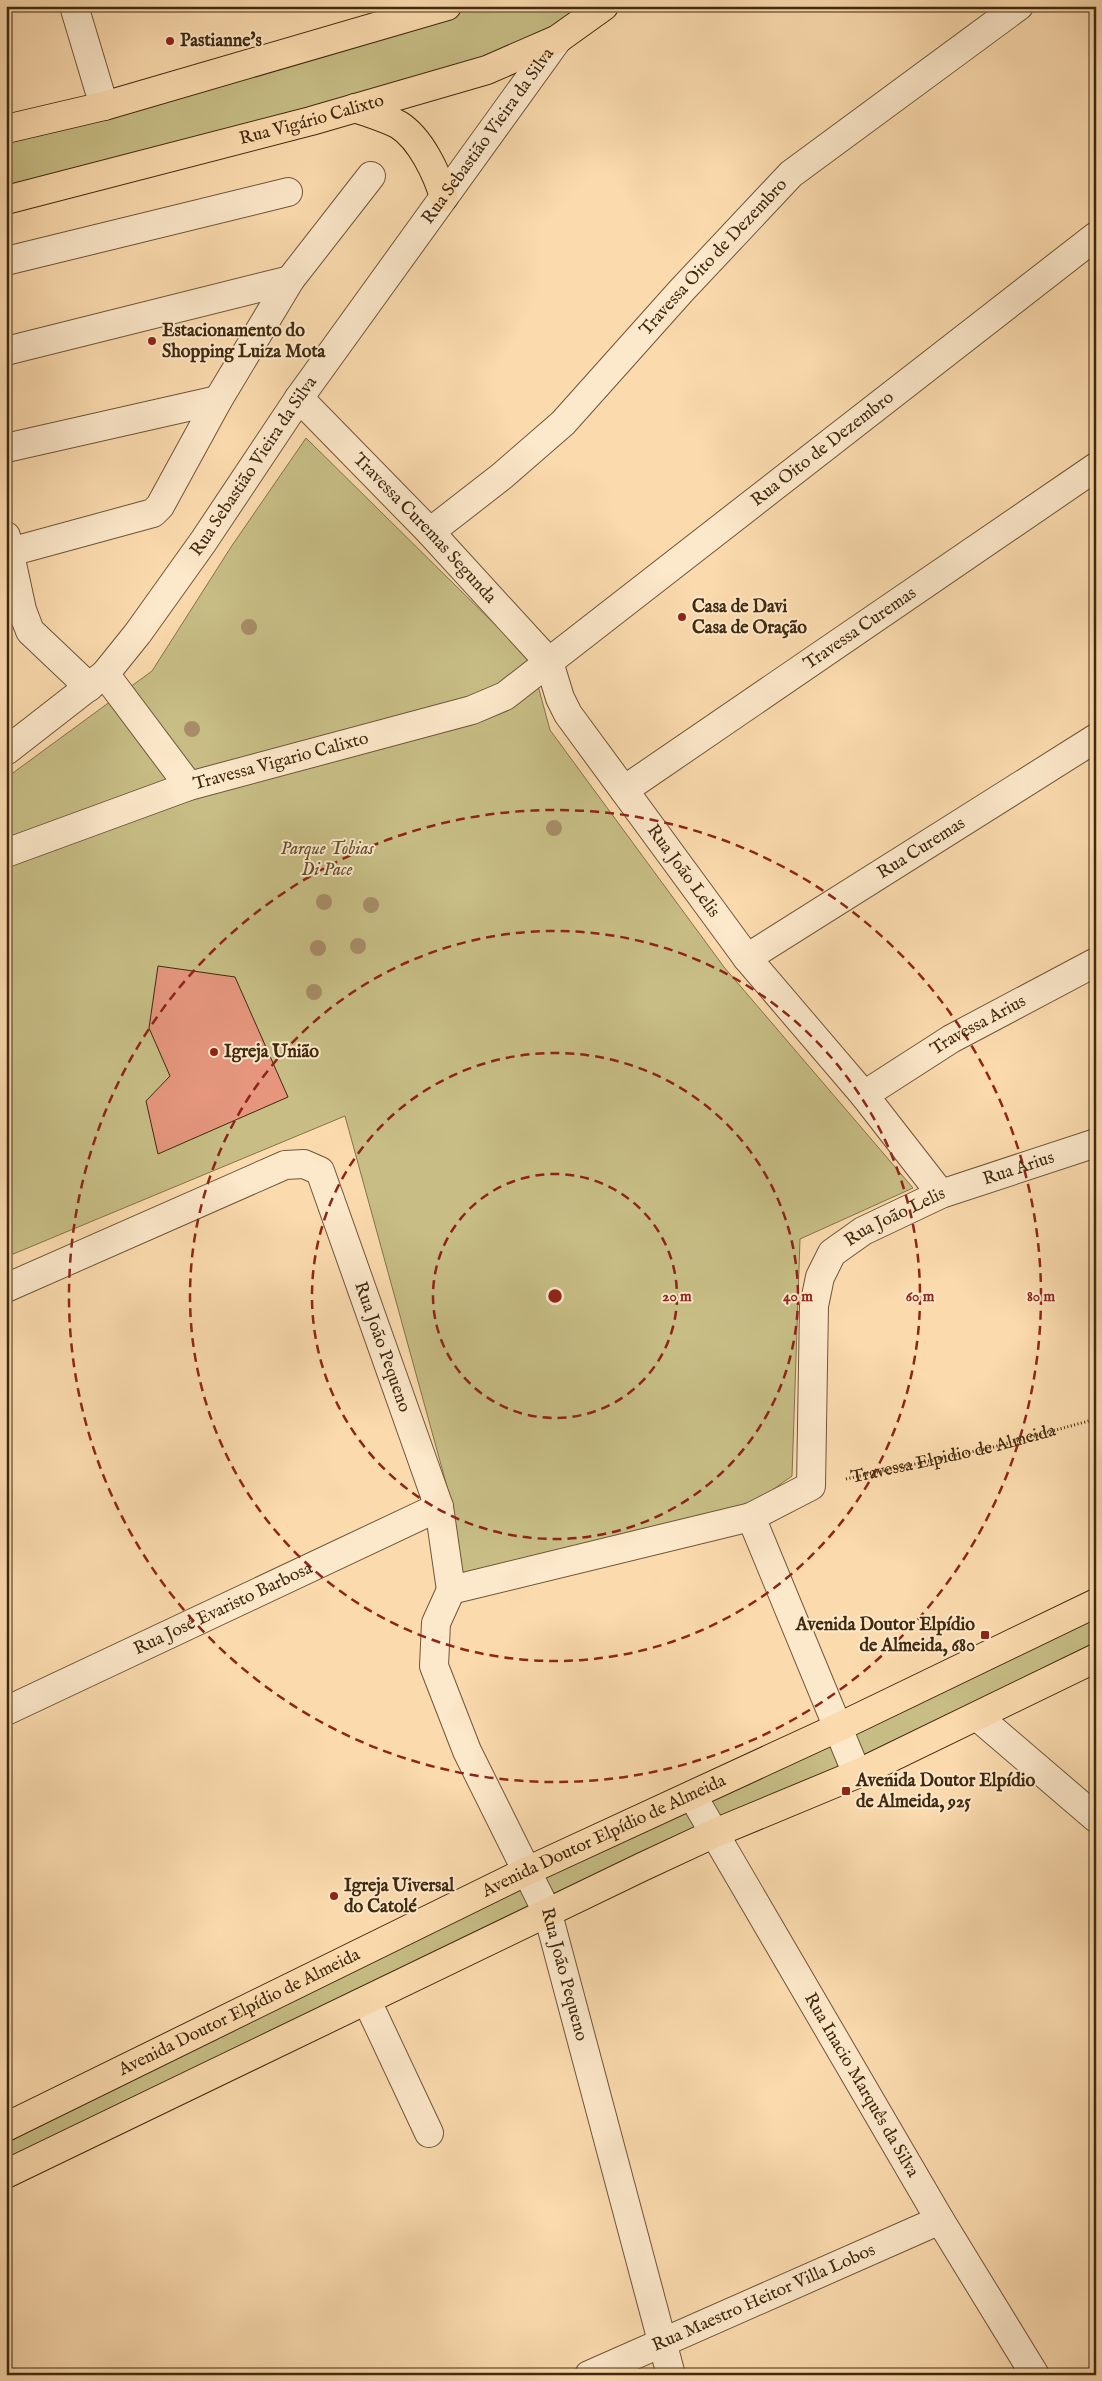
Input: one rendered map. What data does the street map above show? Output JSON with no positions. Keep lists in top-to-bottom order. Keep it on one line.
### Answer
{"streets":{"main road":["Rua Vigário Calixto","Avenida Doutor Elpídio de Almeida"],"street":["Rua Sebastião Vieira da Silva","Travessa Oito de Dezembro","Rua Oito de Dezembro","Travessa Curemas Segunda","Travessa Curemas","Travessa Vigario Calixto","Rua Curemas","Rua João Lelis","Travessa Arius","Rua Arius","Rua João Pequeno","Rua José Evaristo Barbosa","Rua Inacio Marquês da Silva","Rua Maestro Heitor Villa Lobos"],"path":["Travessa Elpidio de Almeida"]},"crossings":[["Rua Vigário Calixto","Rua Sebastião Vieira da Silva"],["Rua Sebastião Vieira da Silva","Travessa Curemas Segunda"],["Travessa Oito de Dezembro","Travessa Curemas Segunda"],["Rua Oito de Dezembro","Travessa Curemas Segunda"],["Rua Oito de Dezembro","Travessa Vigario Calixto"],["Rua Oito de Dezembro","Rua João Lelis"],["Travessa Curemas Segunda","Travessa Vigario Calixto"],["Travessa Curemas Segunda","Rua João Lelis"],["Travessa Curemas","Rua João Lelis"],["Travessa Vigario Calixto","Rua João Lelis"],["Rua Curemas","Rua João Lelis"],["Rua João Lelis","Travessa Arius"],["Rua João Lelis","Rua Arius"],["Rua João Lelis","Travessa Elpidio de Almeida"],["Rua João Pequeno","Rua José Evaristo Barbosa"],["Rua João Pequeno","Avenida Doutor Elpídio de Almeida"],["Rua João Pequeno","Rua Maestro Heitor Villa Lobos"],["Avenida Doutor Elpídio de Almeida","Rua Inacio Marquês da Silva"],["Rua Inacio Marquês da Silva","Rua Maestro Heitor Villa Lobos"]],"parks":["Parque Tobias Di Pace"],"places":{"other":["Pastianne's","Estacionamento do Shopping Luiza Mota","Casa de Davi Casa de Oração","Igreja União","Igreja Uiversal do Catolé"],"transit":["Avenida Doutor Elpídio de Almeida, 680","Avenida Doutor Elpídio de Almeida, 925"]},"rings":["20 m","40 m","60 m","80 m"]}
